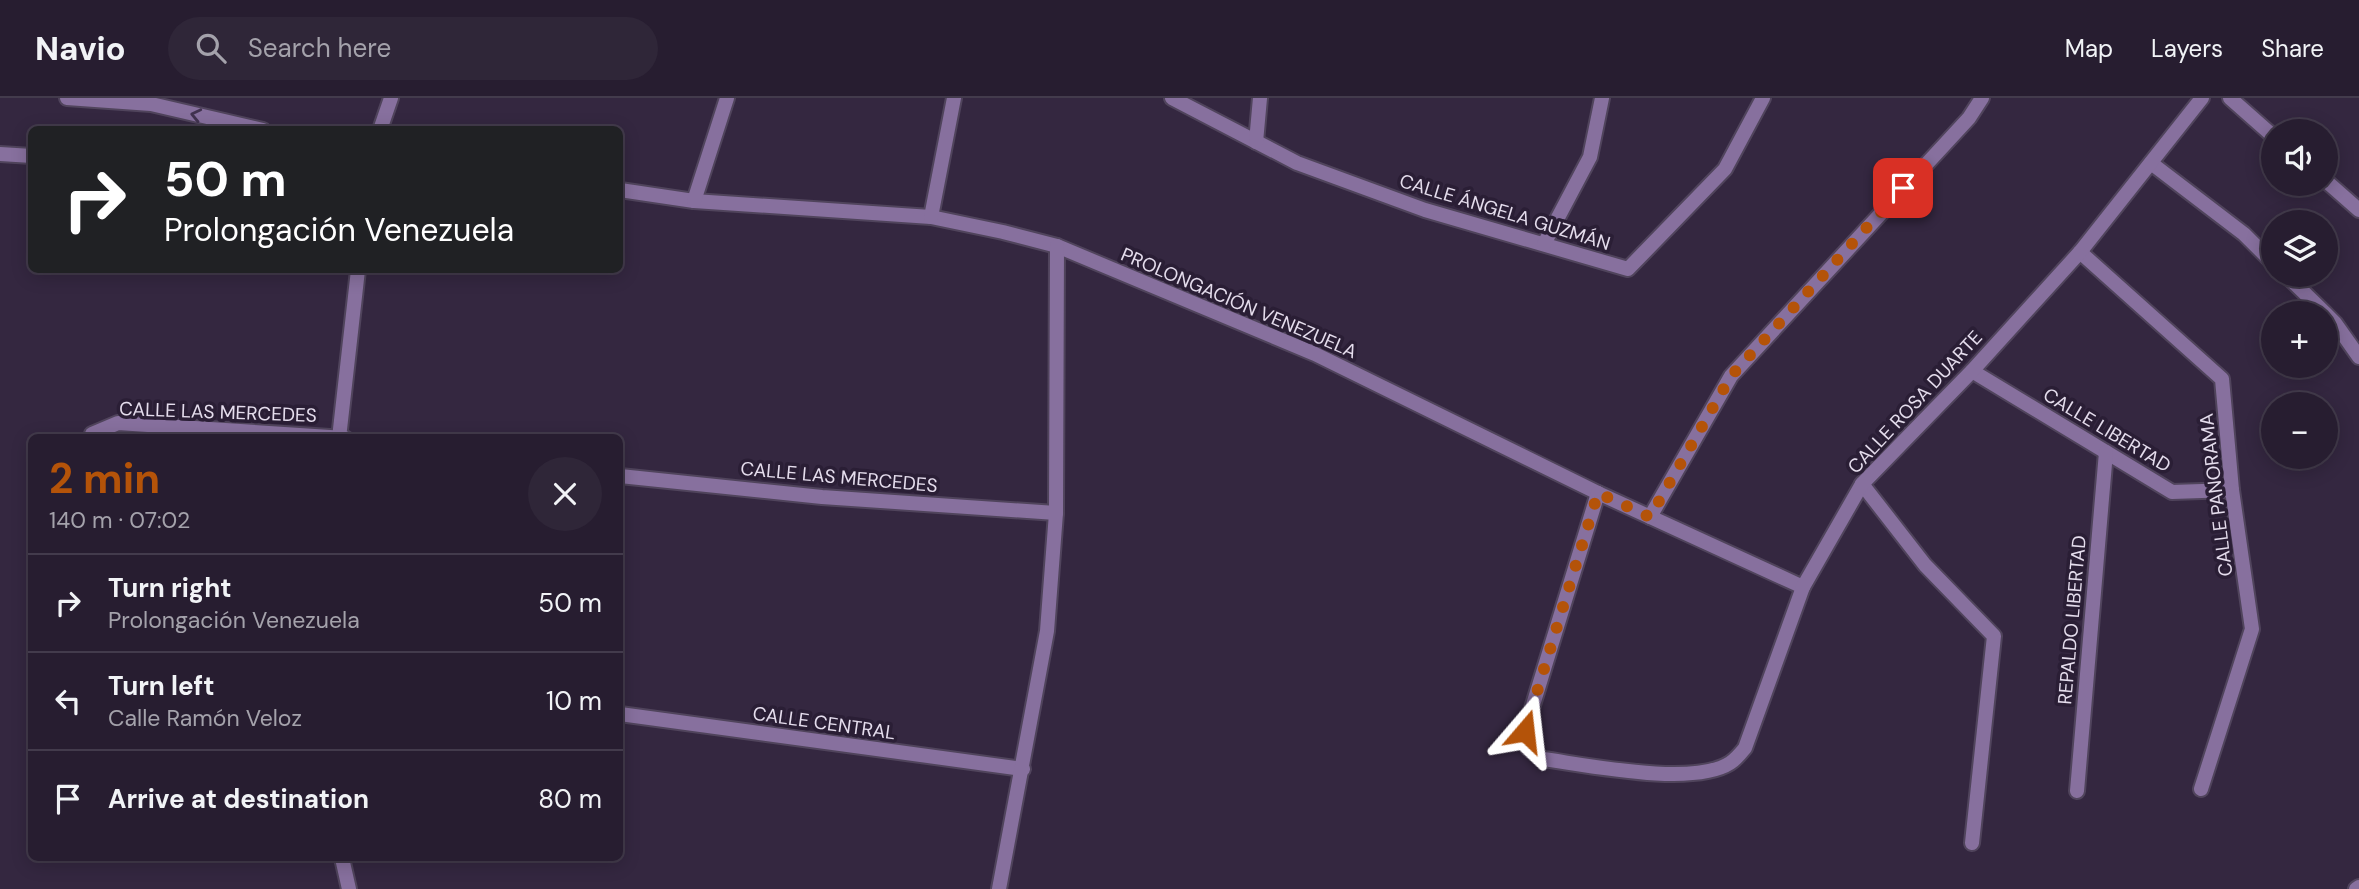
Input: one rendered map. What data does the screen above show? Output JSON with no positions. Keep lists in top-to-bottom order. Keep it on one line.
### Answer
{"streets":{"street":["CALLE ÁNGELA GUZMÁN","PROLONGACIÓN VENEZUELA","CALLE ROSA DUARTE","CALLE LAS MERCEDES","CALLE LIBERTAD","CALLE PANORAMA","REPALDO LIBERTAD","CALLE CENTRAL"]},"crossings":[["PROLONGACIÓN VENEZUELA","CALLE ROSA DUARTE"],["CALLE ROSA DUARTE","CALLE LIBERTAD"],["CALLE ROSA DUARTE","CALLE PANORAMA"],["CALLE LIBERTAD","CALLE PANORAMA"],["CALLE LIBERTAD","REPALDO LIBERTAD"]],"page":{"header":"Navio","search":"Search here","nav":["Map","Layers","Share"],"map_buttons":["+","−"],"turn":["50 m","Prolongación Venezuela"],"heading":["2 min","140 m · 07:02"],"list":[{"name":"Turn right","note":"Prolongación Venezuela","value":"50 m"},{"name":"Turn left","note":"Calle Ramón Veloz","value":"10 m"},{"name":"Arrive at destination","value":"80 m"}]}}
